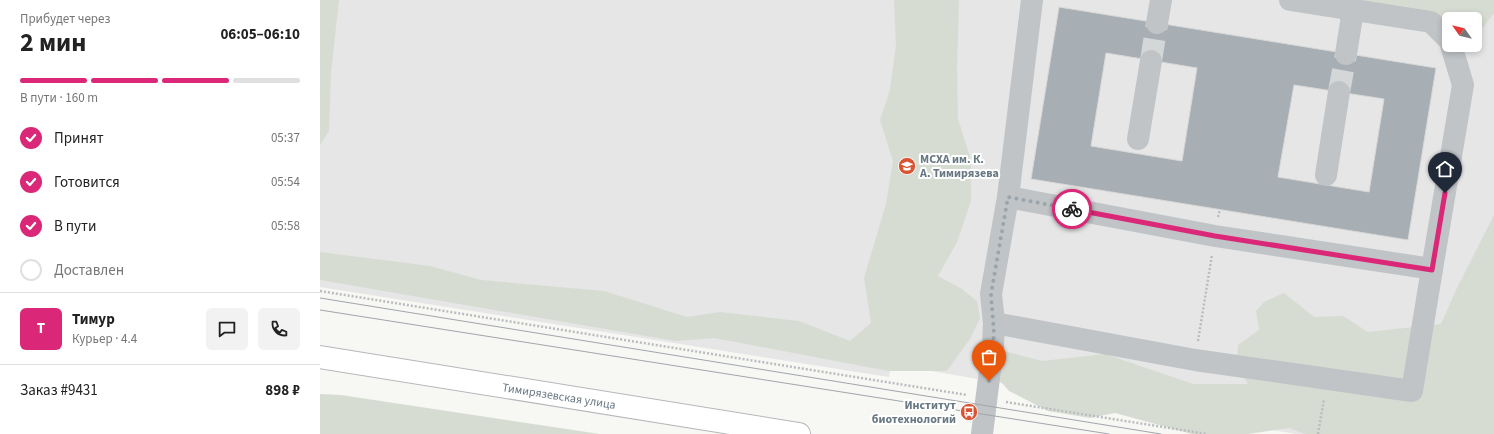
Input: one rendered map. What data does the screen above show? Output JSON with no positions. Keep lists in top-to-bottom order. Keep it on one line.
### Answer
{"streets":{"main road":["Тимирязевская улица"]},"places":{"school or university":["МСХА им. К. А. Тимирязева"],"bus stop":["Институт биотехнологий"]},"north":"top left","page":{"heading":["2 мин","Прибудет через","06:05–06:10"],"panel":["Тимур","Курьер · 4.4","Заказ #9431","898 ₽"],"bar":"В пути · 160 m","list":[["Принят","05:37"],["Готовится","05:54"],["В пути","05:58"],"Доставлен"],"round":"Т"}}
